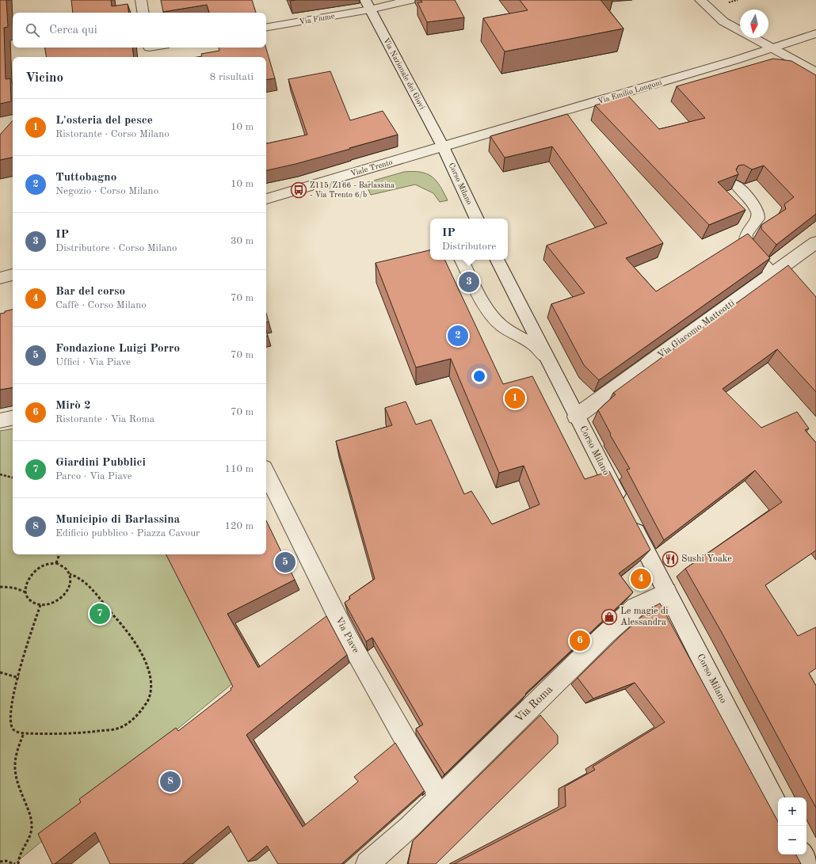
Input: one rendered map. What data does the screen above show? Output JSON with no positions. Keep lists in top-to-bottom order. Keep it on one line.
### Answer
{"streets":{"street":["Via Fiume","Via Nazionale dei Giovi","Via Emilio Longoni","Viale Trento","Corso Milano","Via Giacomo Matteotti","Via Piave","Via Roma"]},"crossings":[["Via Fiume","Via Nazionale dei Giovi"],["Via Nazionale dei Giovi","Via Emilio Longoni"],["Via Nazionale dei Giovi","Viale Trento"],["Via Nazionale dei Giovi","Corso Milano"],["Via Emilio Longoni","Viale Trento"],["Via Emilio Longoni","Corso Milano"],["Viale Trento","Corso Milano"],["Corso Milano","Via Giacomo Matteotti"],["Corso Milano","Via Roma"],["Via Piave","Via Roma"]],"places":{"bus stop":["Z115/Z166 - Barlassina - Via Trento 6/b"],"restaurant":["Sushi Yoake"],"shop":["Le magie di Alessandra"]},"north":"bottom","page":{"search":"Cerca qui","heading":["Vicino","8 risultati"],"list":[{"mark":"1","name":"L'osteria del pesce","note":"Ristorante · Corso Milano","value":"10 m"},{"mark":"2","name":"Tuttobagno","note":"Negozio · Corso Milano","value":"10 m"},{"mark":"3","name":"IP","note":"Distributore · Corso Milano","value":"30 m"},{"mark":"4","name":"Bar del corso","note":"Caffè · Corso Milano","value":"70 m"},{"mark":"5","name":"Fondazione Luigi Porro","note":"Uffici · Via Piave","value":"70 m"},{"mark":"6","name":"Mirò 2","note":"Ristorante · Via Roma","value":"70 m"},{"mark":"7","name":"Giardini Pubblici","note":"Parco · Via Piave","value":"110 m"},{"mark":"8","name":"Municipio di Barlassina","note":"Edificio pubblico · Piazza Cavour","value":"120 m"}],"popup":["IP","Distributore"],"pins":["3","2","1","5","4","7","6","8"],"map_buttons":["+","−"]}}
